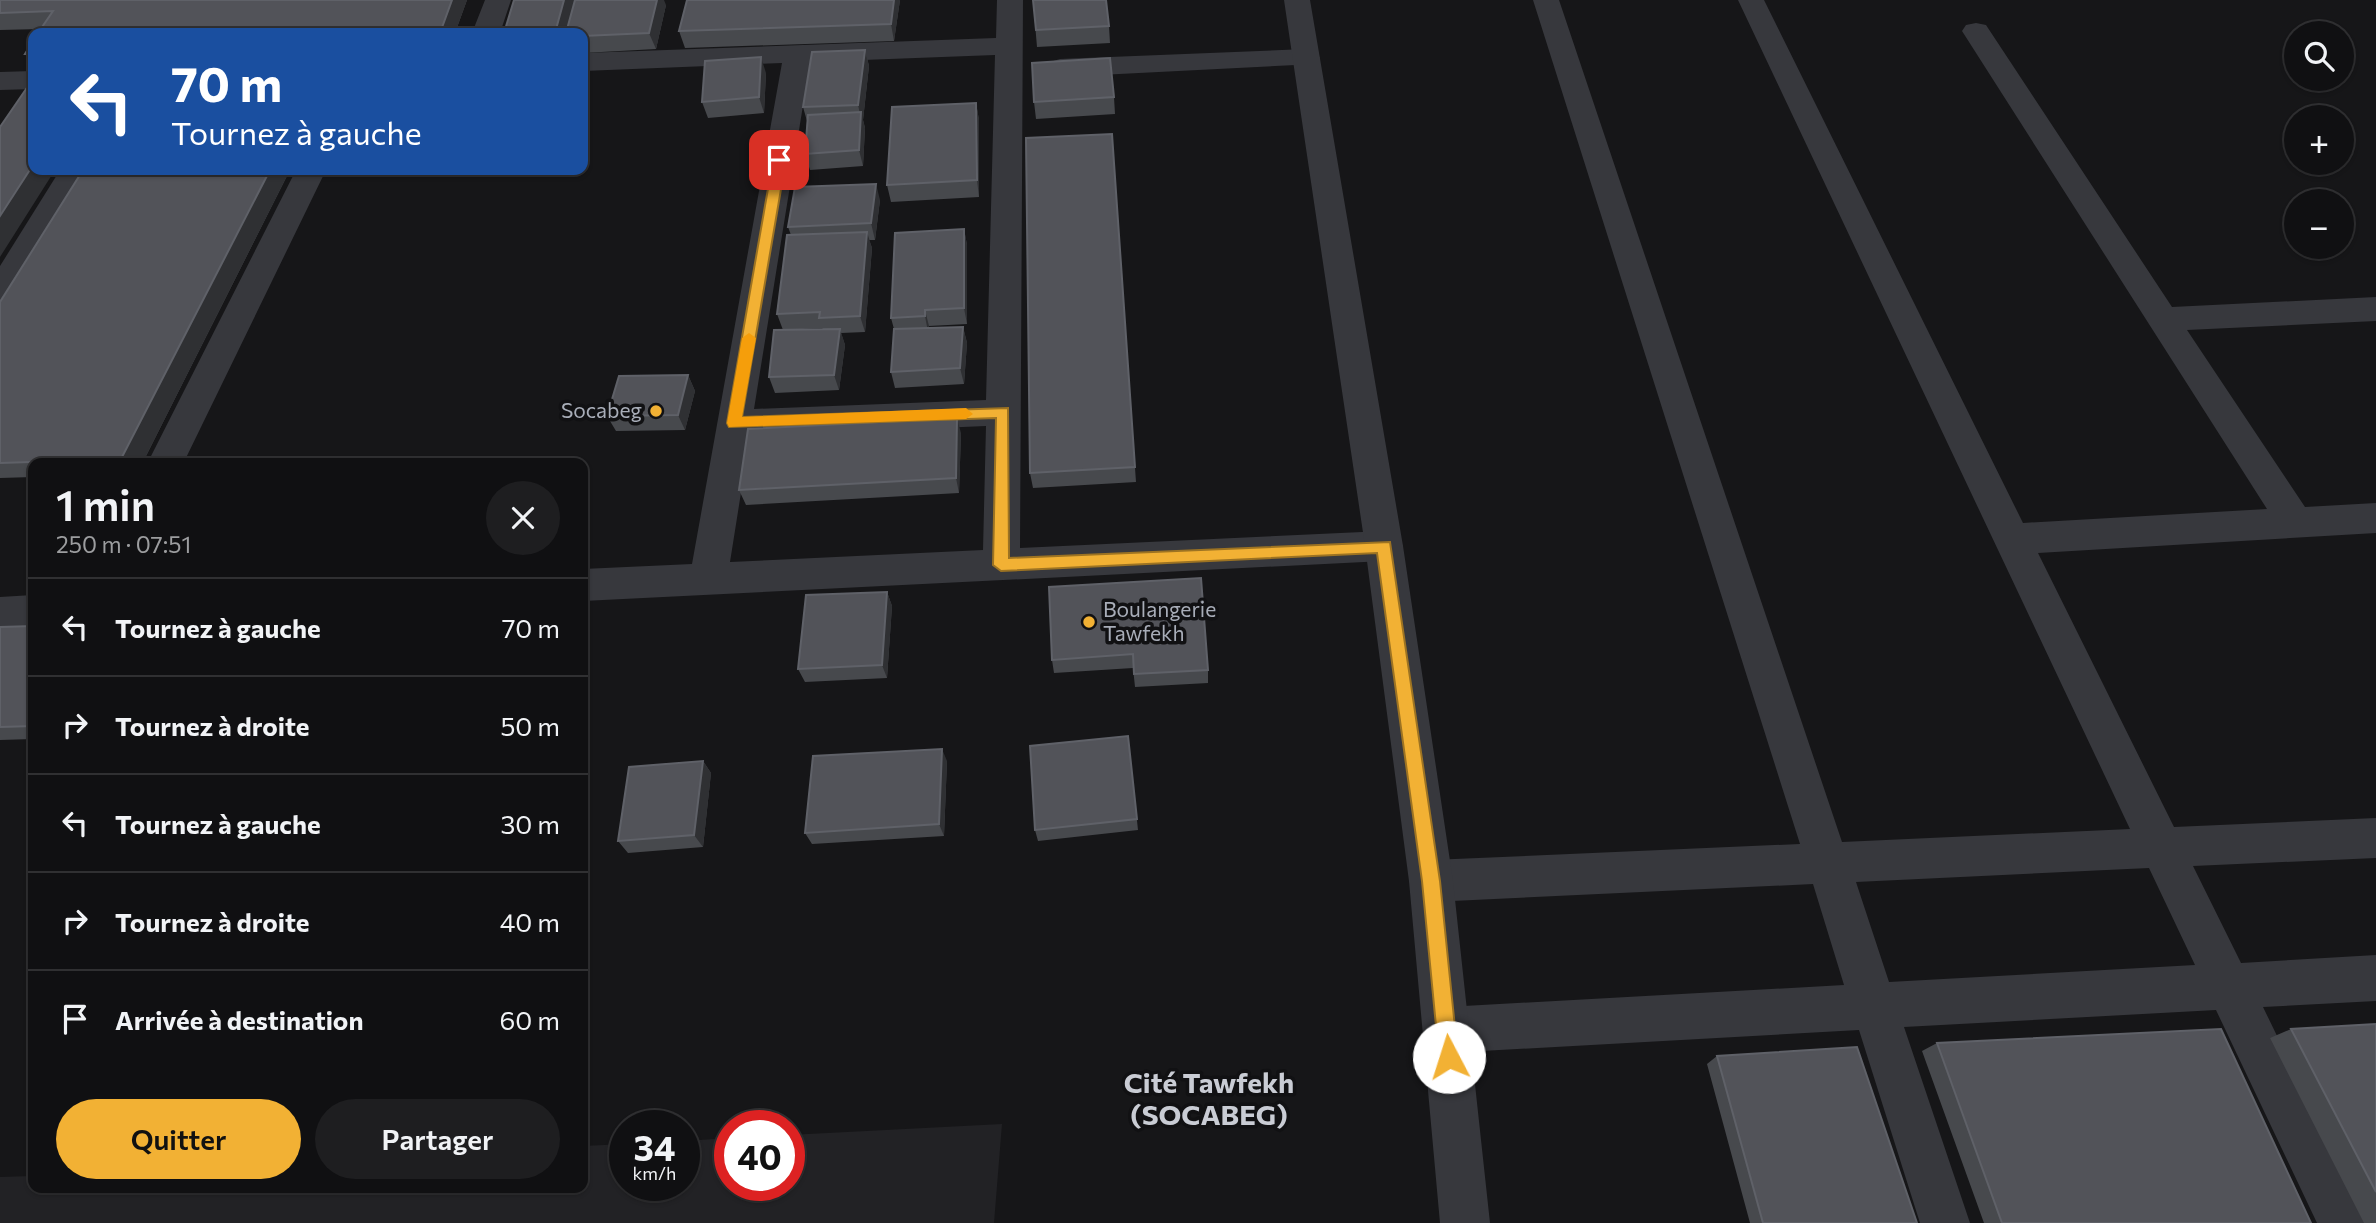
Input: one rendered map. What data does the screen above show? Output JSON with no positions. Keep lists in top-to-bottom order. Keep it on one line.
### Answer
{"districts":["Cité Tawfekh (SOCABEG)"],"places":["Socabeg","Boulangerie Tawfekh"],"page":{"map_buttons":["+","−"],"turn":["70 m","Tournez à gauche"],"heading":["1 min","250 m · 07:51"],"list":[{"name":"Tournez à gauche","value":"70 m"},{"name":"Tournez à droite","value":"50 m"},{"name":"Tournez à gauche","value":"30 m"},{"name":"Tournez à droite","value":"40 m"},{"name":"Arrivée à destination","value":"60 m"}],"buttons":["Quitter","Partager"],"speed":"34 km/h","limit":"40"}}
